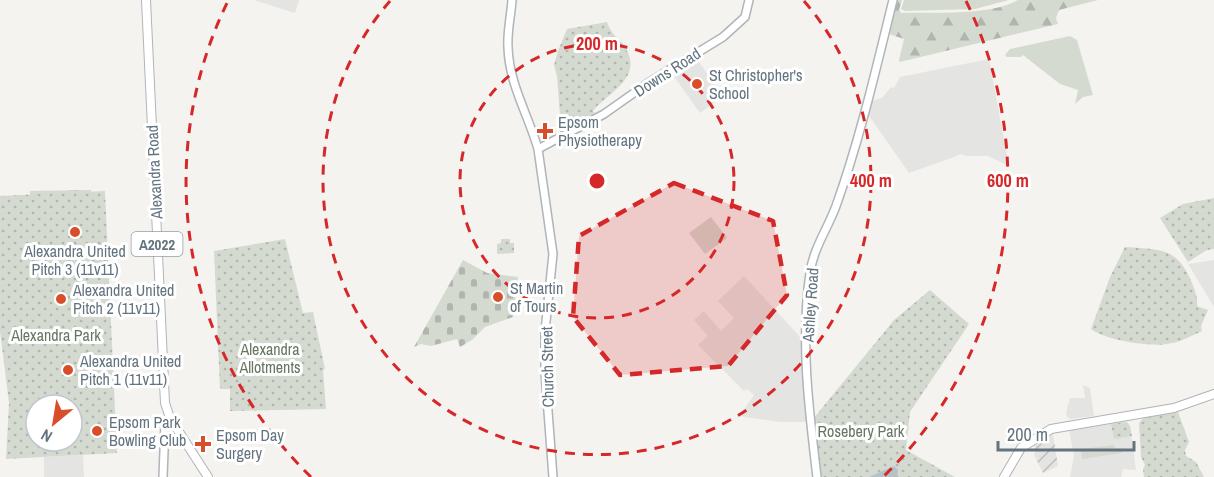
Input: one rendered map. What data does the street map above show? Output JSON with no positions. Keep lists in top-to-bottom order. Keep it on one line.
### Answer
{"streets":{"main road":["Downs Road","Alexandra Road","A2022","Ashley Road","Church Street"]},"crossings":[["Downs Road","Church Street"]],"parks":["Alexandra Park","Alexandra Allotments","Rosebery Park"],"places":{"other":["St Christopher's School","Alexandra United Pitch 3 (11v11)","St Martin of Tours","Alexandra United Pitch 2 (11v11)","Alexandra United Pitch 1 (11v11)","Epsom Park Bowling Club"],"health":["Epsom Physiotherapy","Epsom Day Surgery"]},"scale_bar":"200 m","north":"bottom left","rings":["200 m","400 m","600 m"]}
